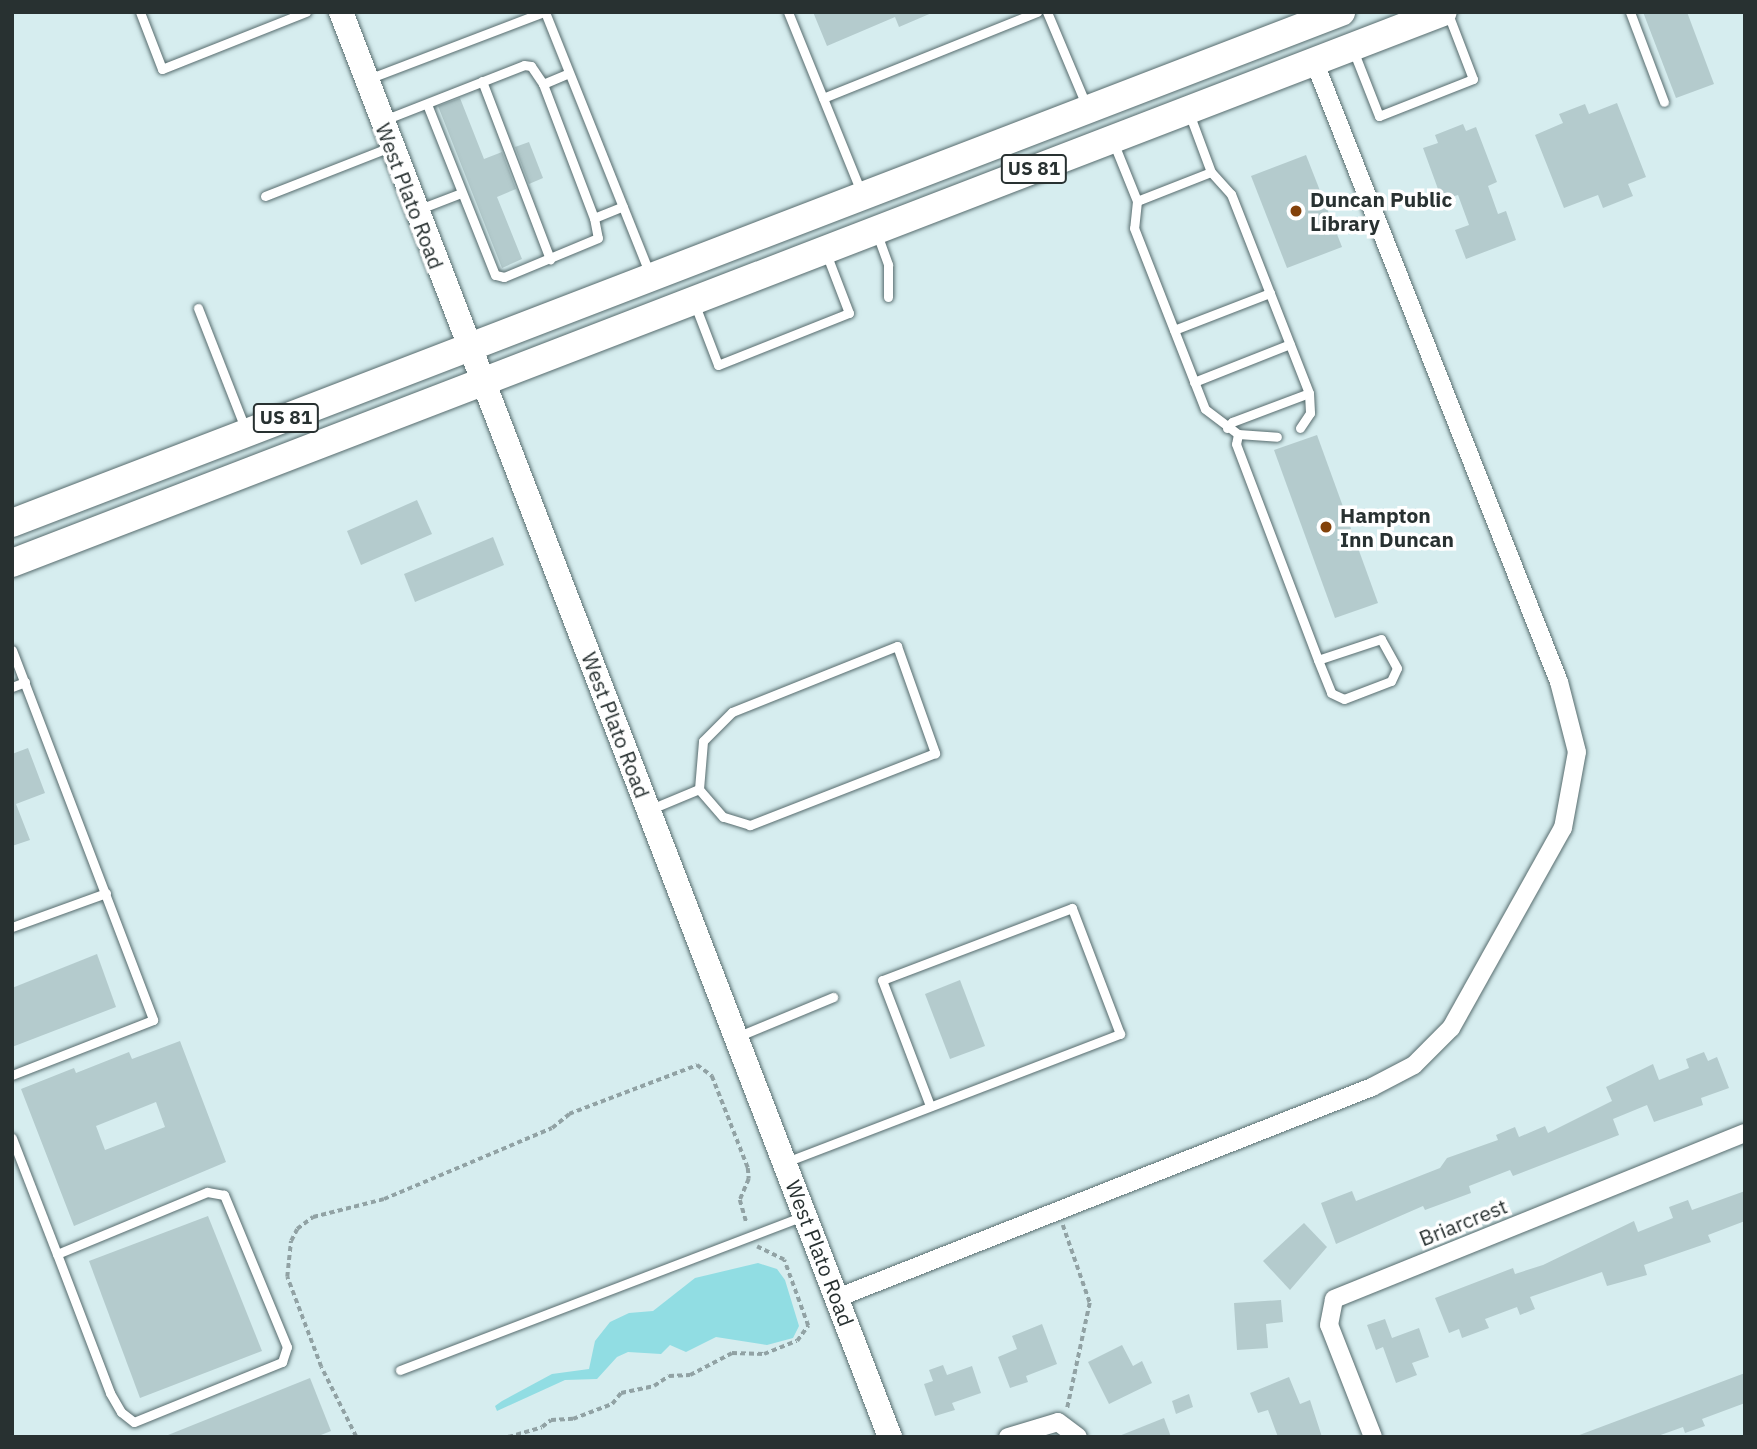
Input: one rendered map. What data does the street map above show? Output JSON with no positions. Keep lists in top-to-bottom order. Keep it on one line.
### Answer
{"streets":{"main road":["US 81"],"street":["West Plato Road","Briarcrest"]},"crossings":[["US 81","West Plato Road"]],"places":["Duncan Public Library","Hampton Inn Duncan"]}
